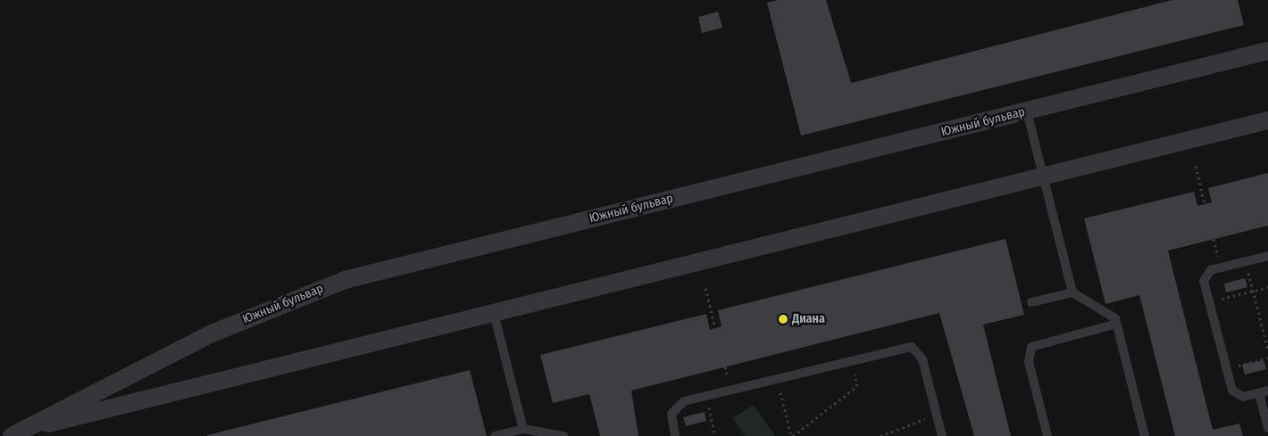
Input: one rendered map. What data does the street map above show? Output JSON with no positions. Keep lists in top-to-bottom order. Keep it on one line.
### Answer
{"streets":{"street":["Южный бульвар"]},"places":["Диана"]}
